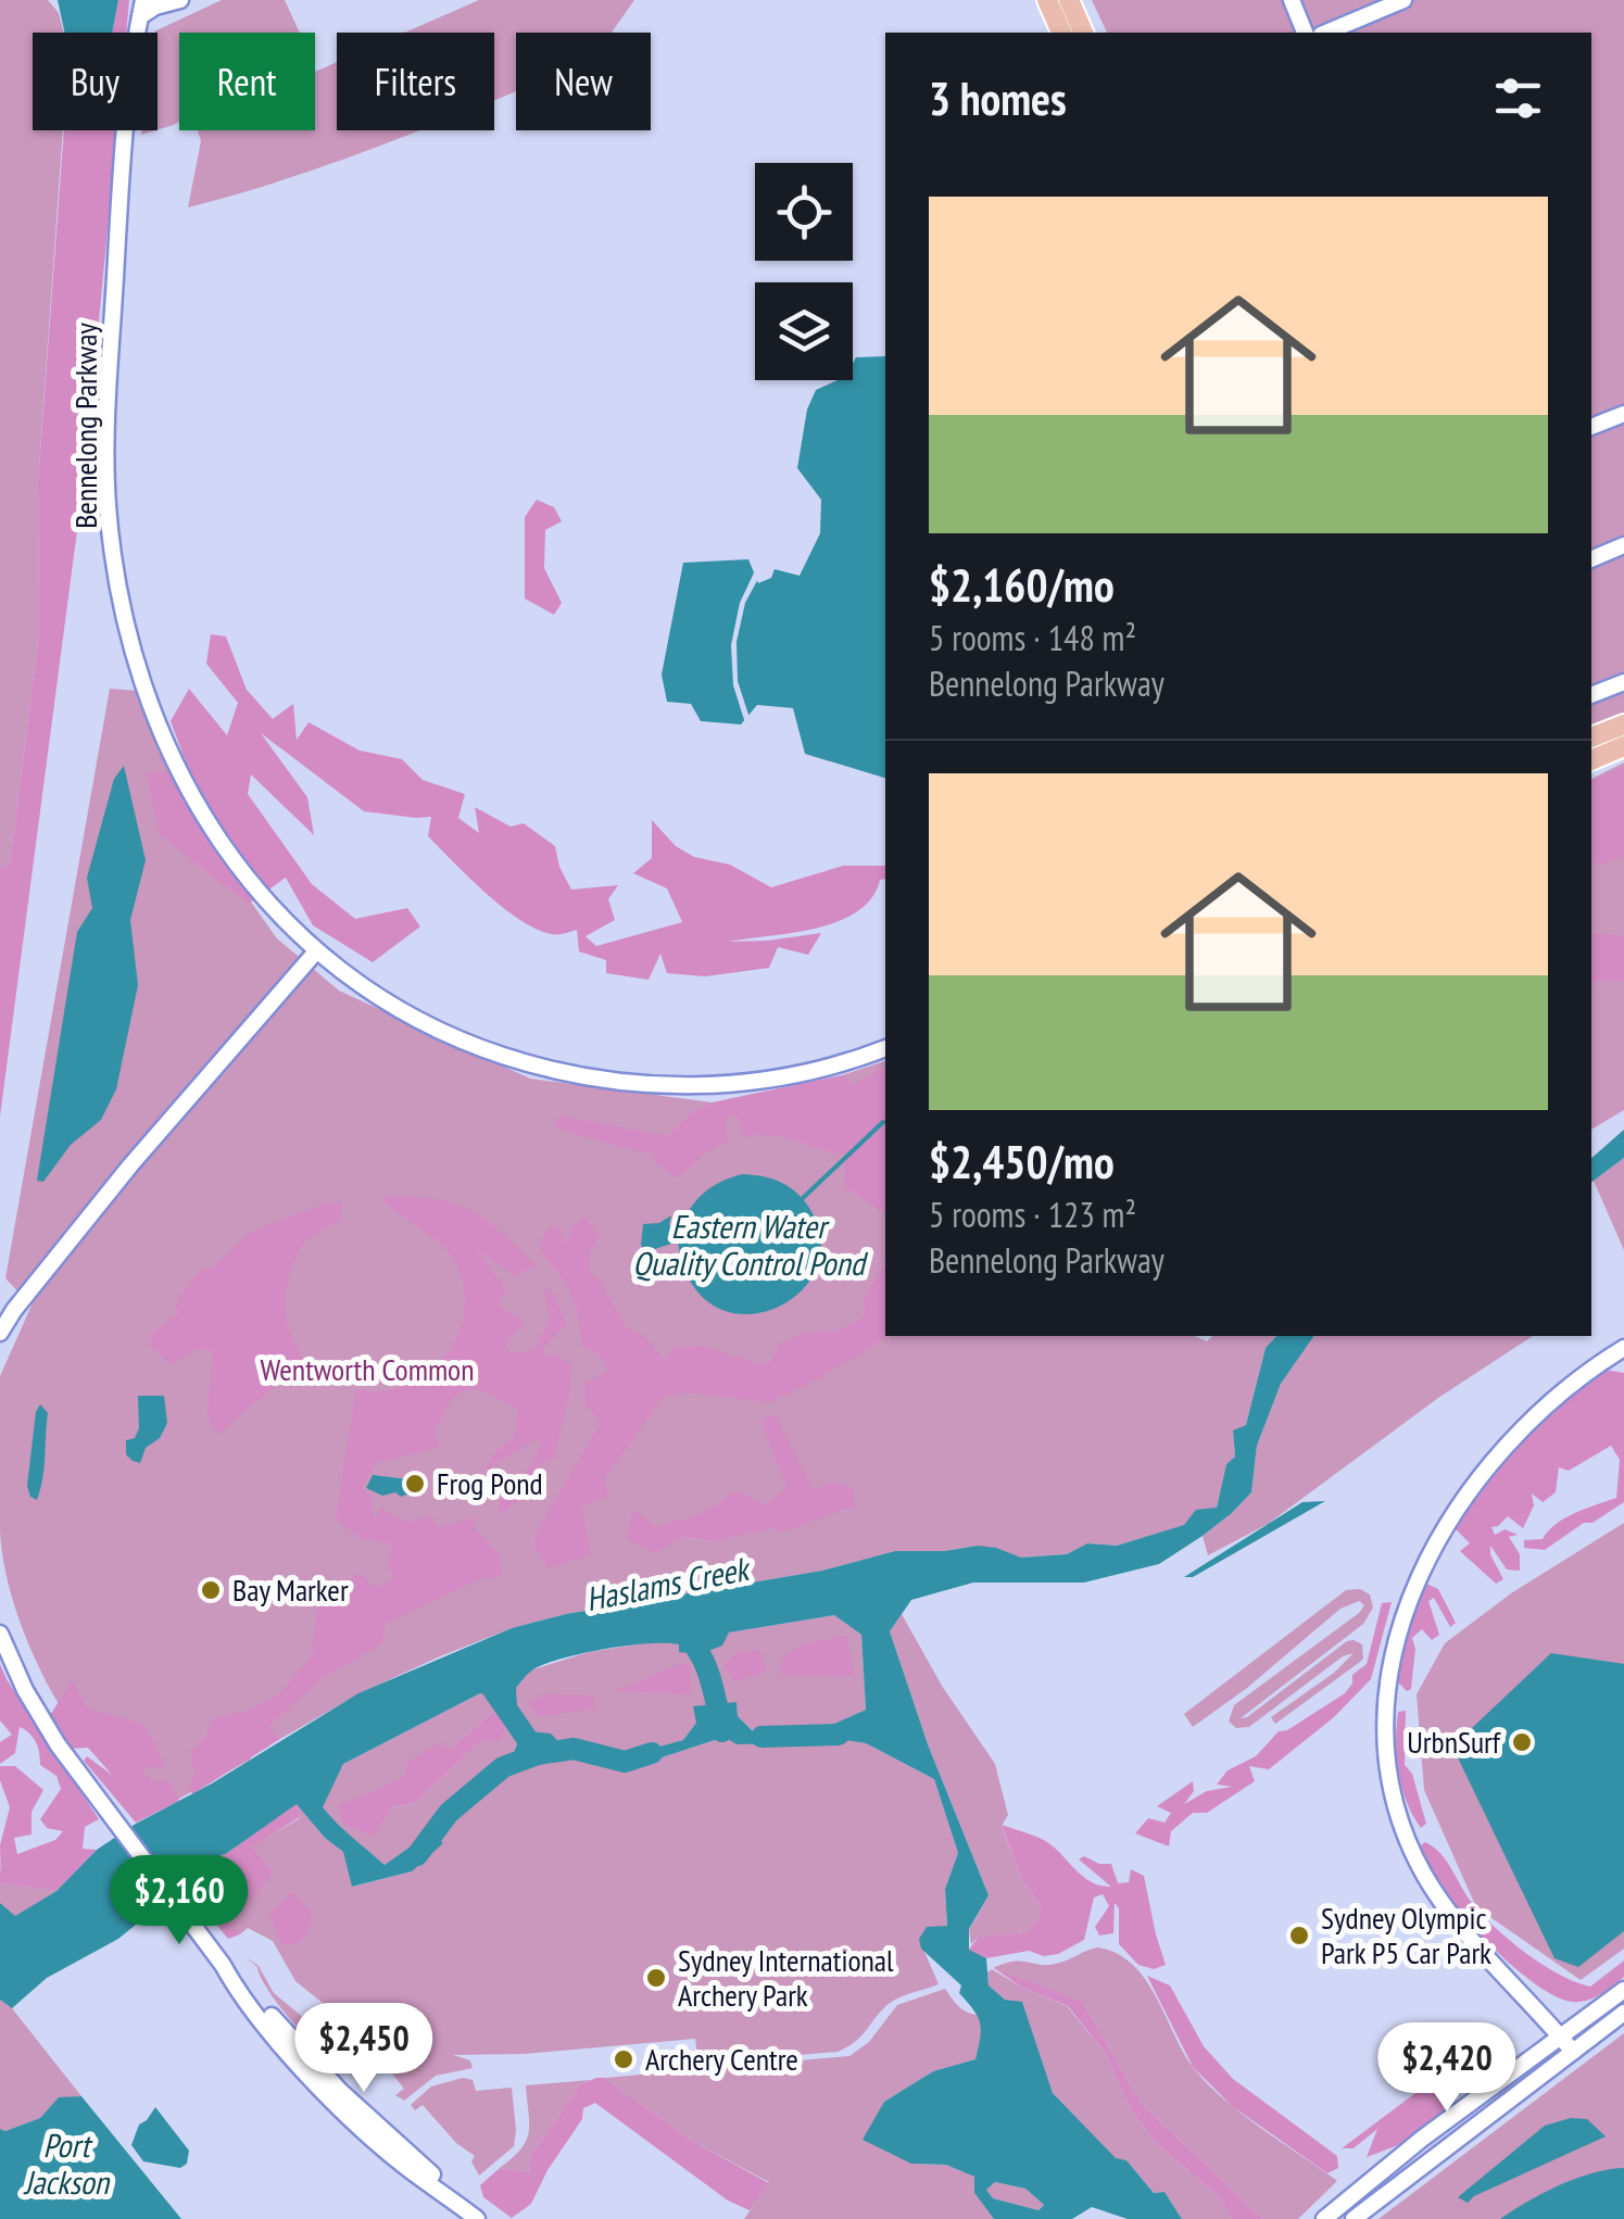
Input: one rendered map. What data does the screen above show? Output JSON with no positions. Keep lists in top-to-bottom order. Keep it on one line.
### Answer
{"streets":{"street":["Bennelong Parkway"]},"water":["Eastern Water Quality Control Pond","Haslams Creek","Port Jackson"],"parks":["Wentworth Common"],"places":["Frog Pond","Bay Marker","UrbnSurf","Sydney Olympic Park P5 Car Park","Sydney International Archery Park","Archery Centre"],"page":{"chip":["Buy","Rent","Filters","New"],"heading":"3 homes","list":[{"name":"$2,160/mo","note":"5 rooms · 148 m² · Bennelong Parkway"},{"name":"$2,450/mo","note":"5 rooms · 123 m² · Bennelong Parkway"}],"price":["$2,160","$2,450","$2,420"]}}
